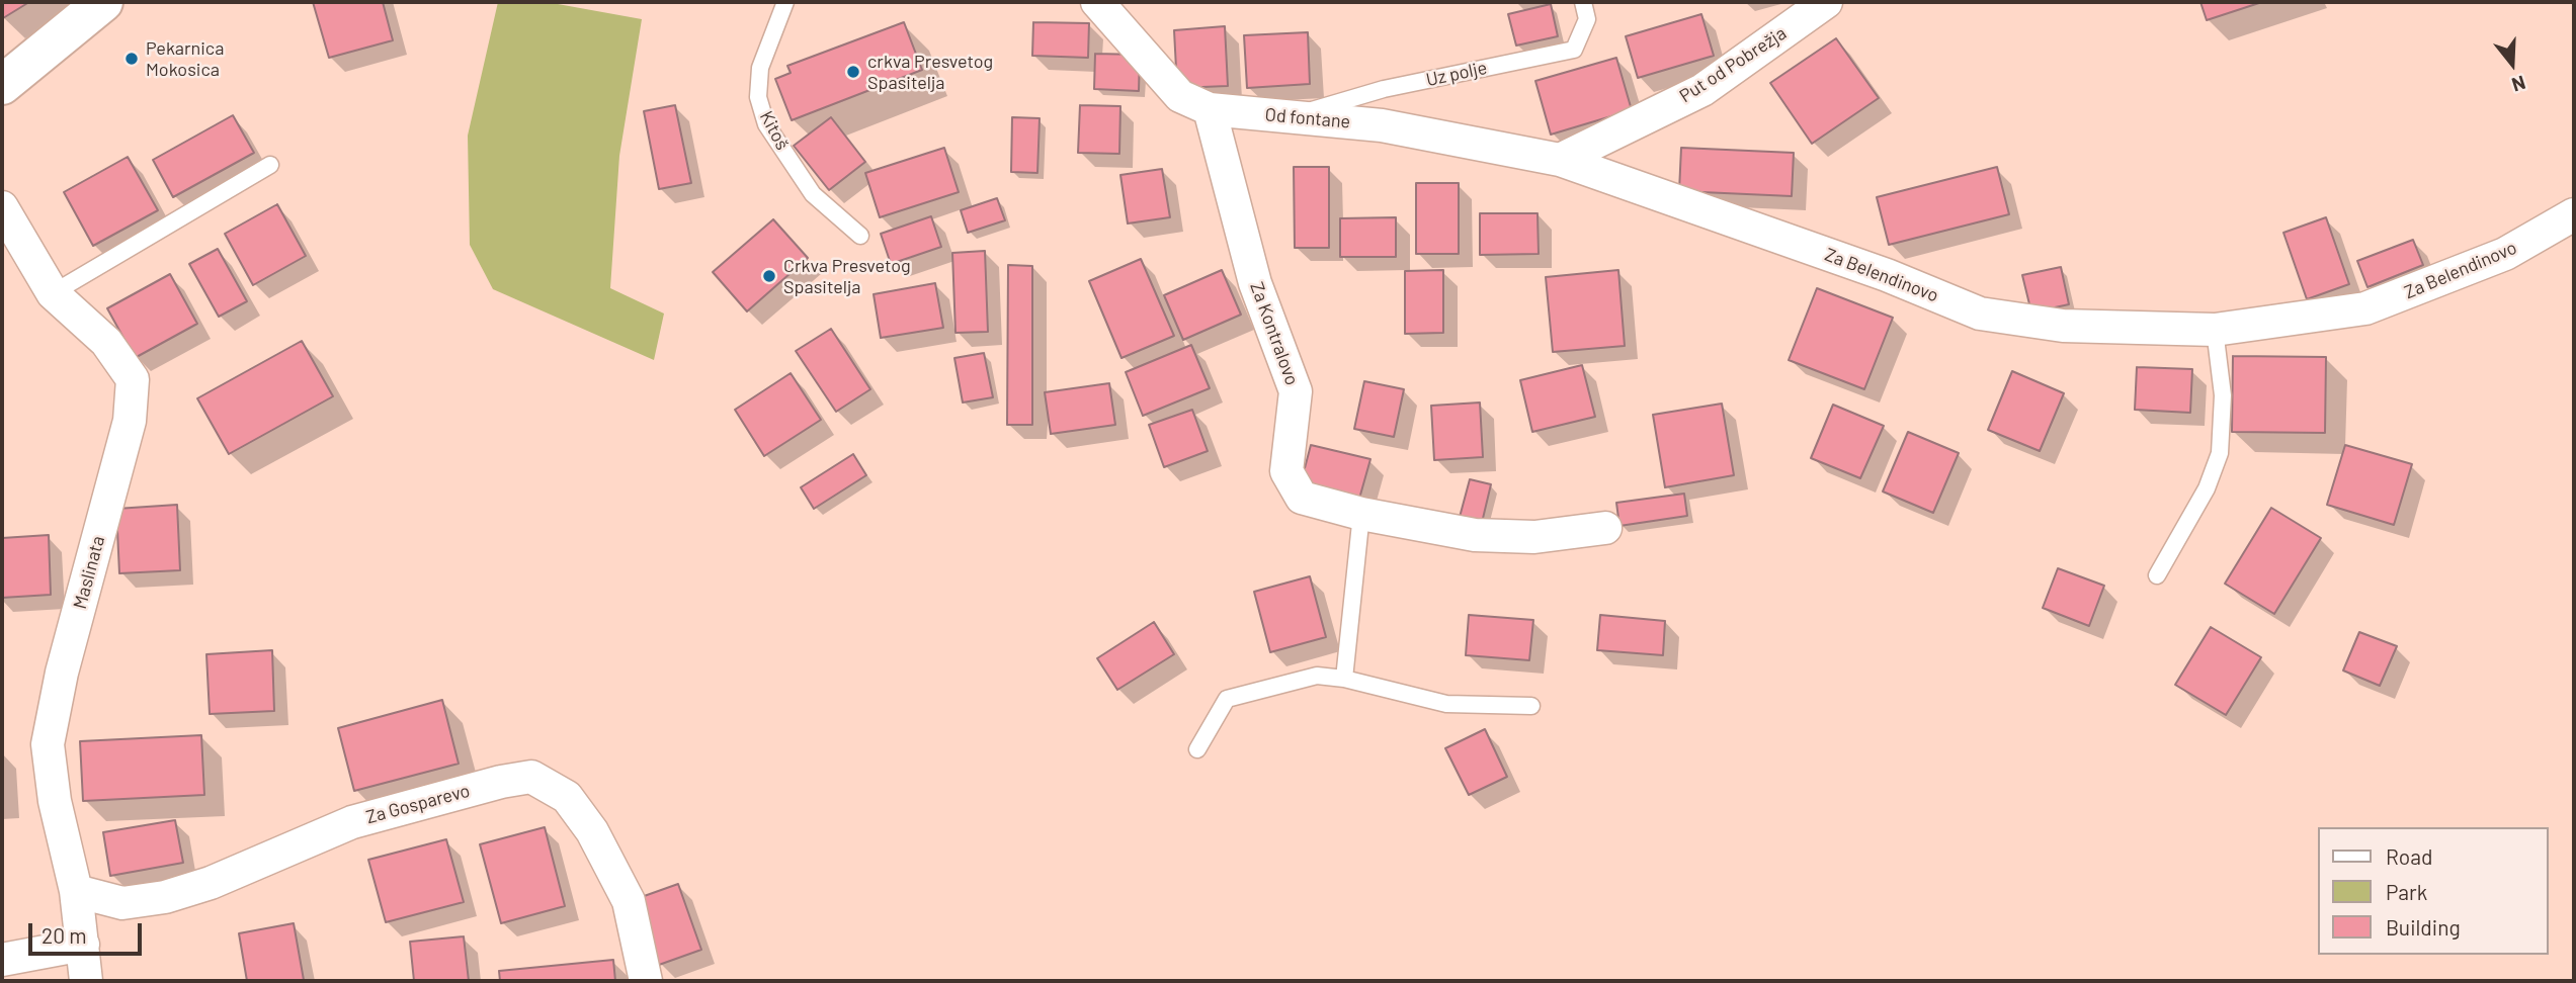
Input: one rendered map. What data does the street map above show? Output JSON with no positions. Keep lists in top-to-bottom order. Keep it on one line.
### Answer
{"streets":{"street":["Put od Pobrežja","Od fontane","Za Belendinovo","Za Kontralovo","Maslinata","Za Gosparevo"],"lane":["Uz polje","Kitoš"]},"crossings":[["Put od Pobrežja","Od fontane"],["Put od Pobrežja","Za Belendinovo"],["Uz polje","Od fontane"],["Od fontane","Za Belendinovo"],["Od fontane","Za Kontralovo"],["Maslinata","Za Gosparevo"]],"places":["Pekarnica Mokosica","crkva Presvetog Spasitelja","Crkva Presvetog Spasitelja"],"legend":["Road","Park","Building"],"scale_bar":"20 m","north":"bottom"}
